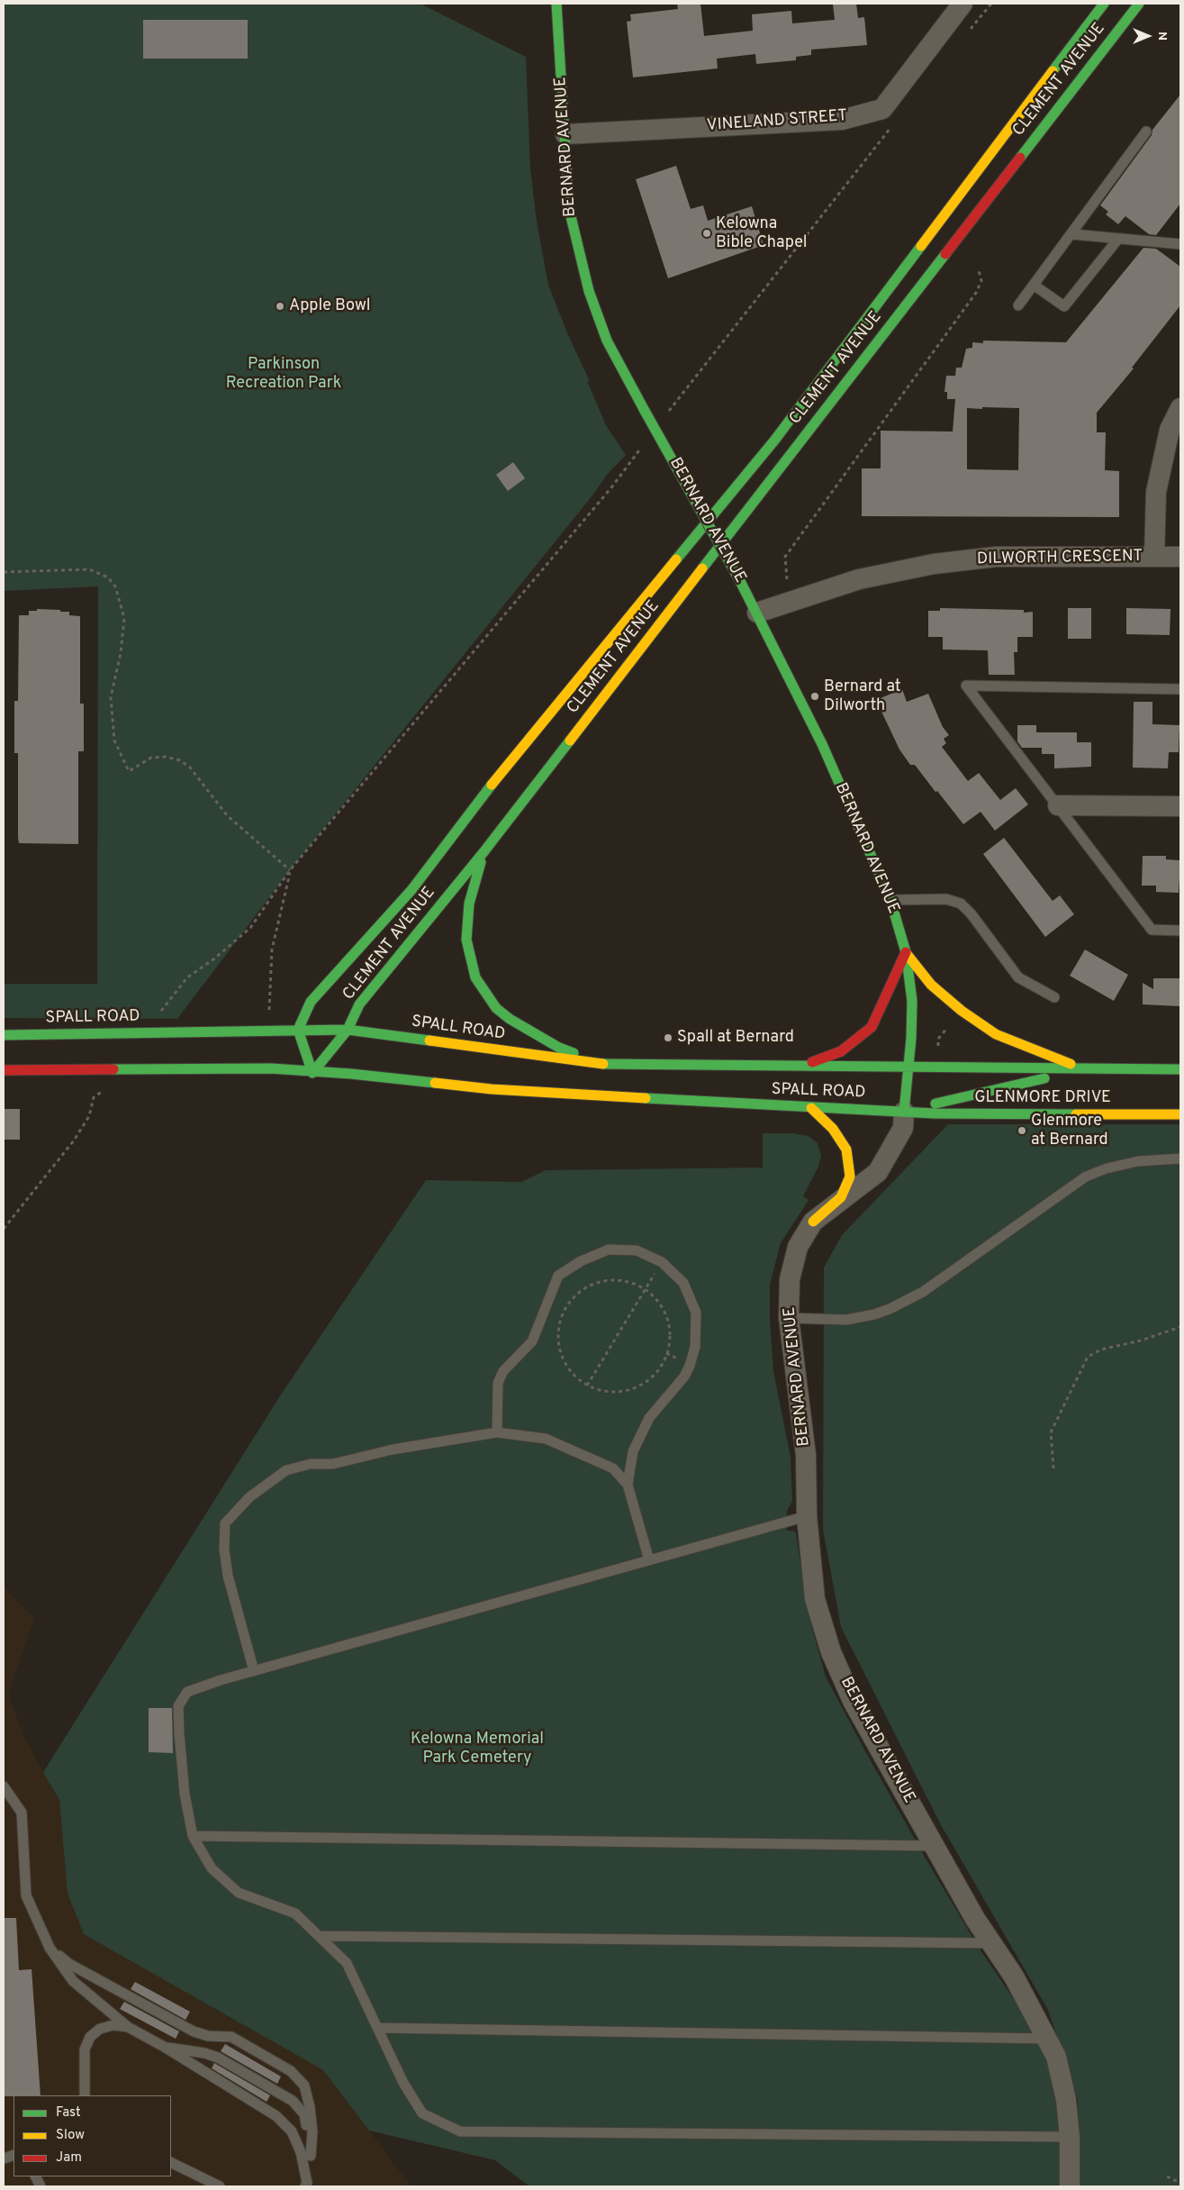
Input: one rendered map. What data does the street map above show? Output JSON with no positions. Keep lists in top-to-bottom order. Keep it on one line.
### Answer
{"streets":{"main road":["CLEMENT AVENUE","BERNARD AVENUE","SPALL ROAD","GLENMORE DRIVE"],"street":["VINELAND STREET","DILWORTH CRESCENT"]},"crossings":[["CLEMENT AVENUE","SPALL ROAD"],["VINELAND STREET","BERNARD AVENUE"],["BERNARD AVENUE","DILWORTH CRESCENT"],["BERNARD AVENUE","SPALL ROAD"],["BERNARD AVENUE","GLENMORE DRIVE"],["SPALL ROAD","GLENMORE DRIVE"]],"parks":["Parkinson Recreation Park","Kelowna Memorial Park Cemetery"],"places":["Kelowna Bible Chapel","Apple Bowl","Bernard at Dilworth","Spall at Bernard","Glenmore at Bernard"],"legend":["Fast","Slow","Jam"],"north":"right"}
